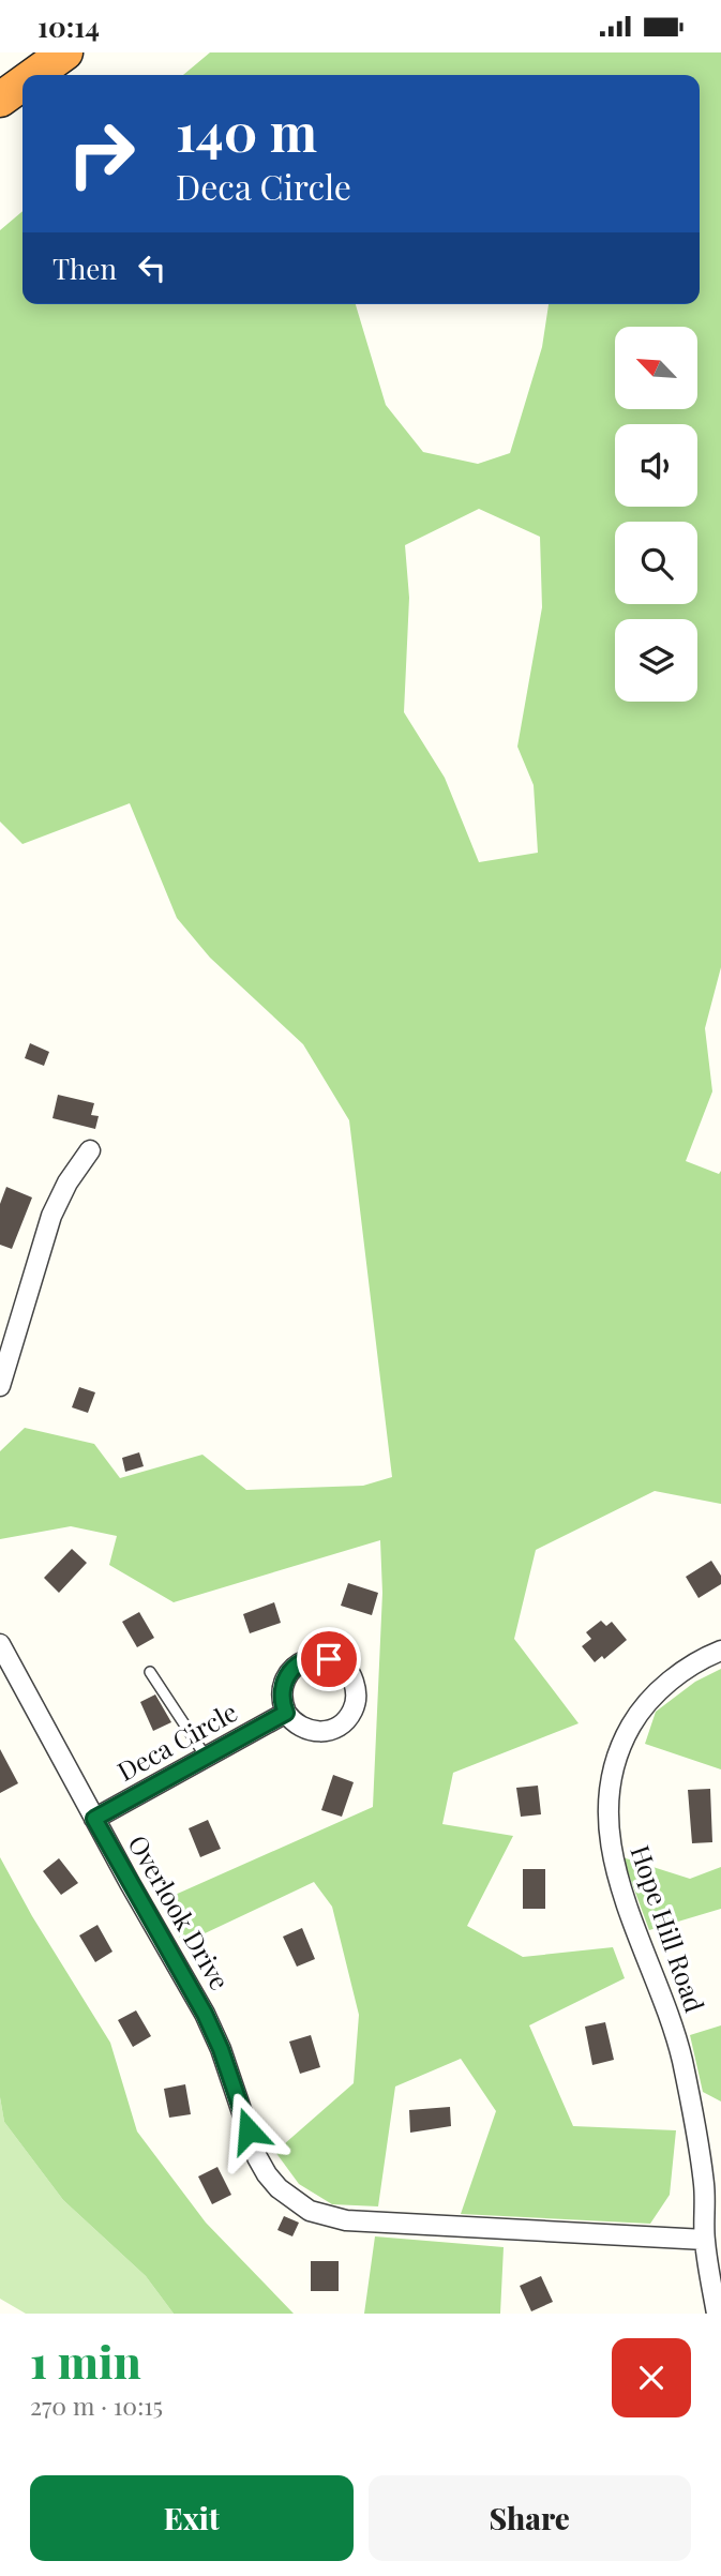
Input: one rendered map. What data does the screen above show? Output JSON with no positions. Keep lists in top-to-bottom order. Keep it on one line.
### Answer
{"streets":{"street":["Deca Circle","Overlook Drive","Hope Hill Road"]},"crossings":[["Deca Circle","Overlook Drive"],["Overlook Drive","Hope Hill Road"]],"north":"top left","page":{"status":"10:14","turn":["140 m","Deca Circle"],"then":"Then","heading":["1 min","270 m · 10:15"],"buttons":["Exit","Share"]}}
